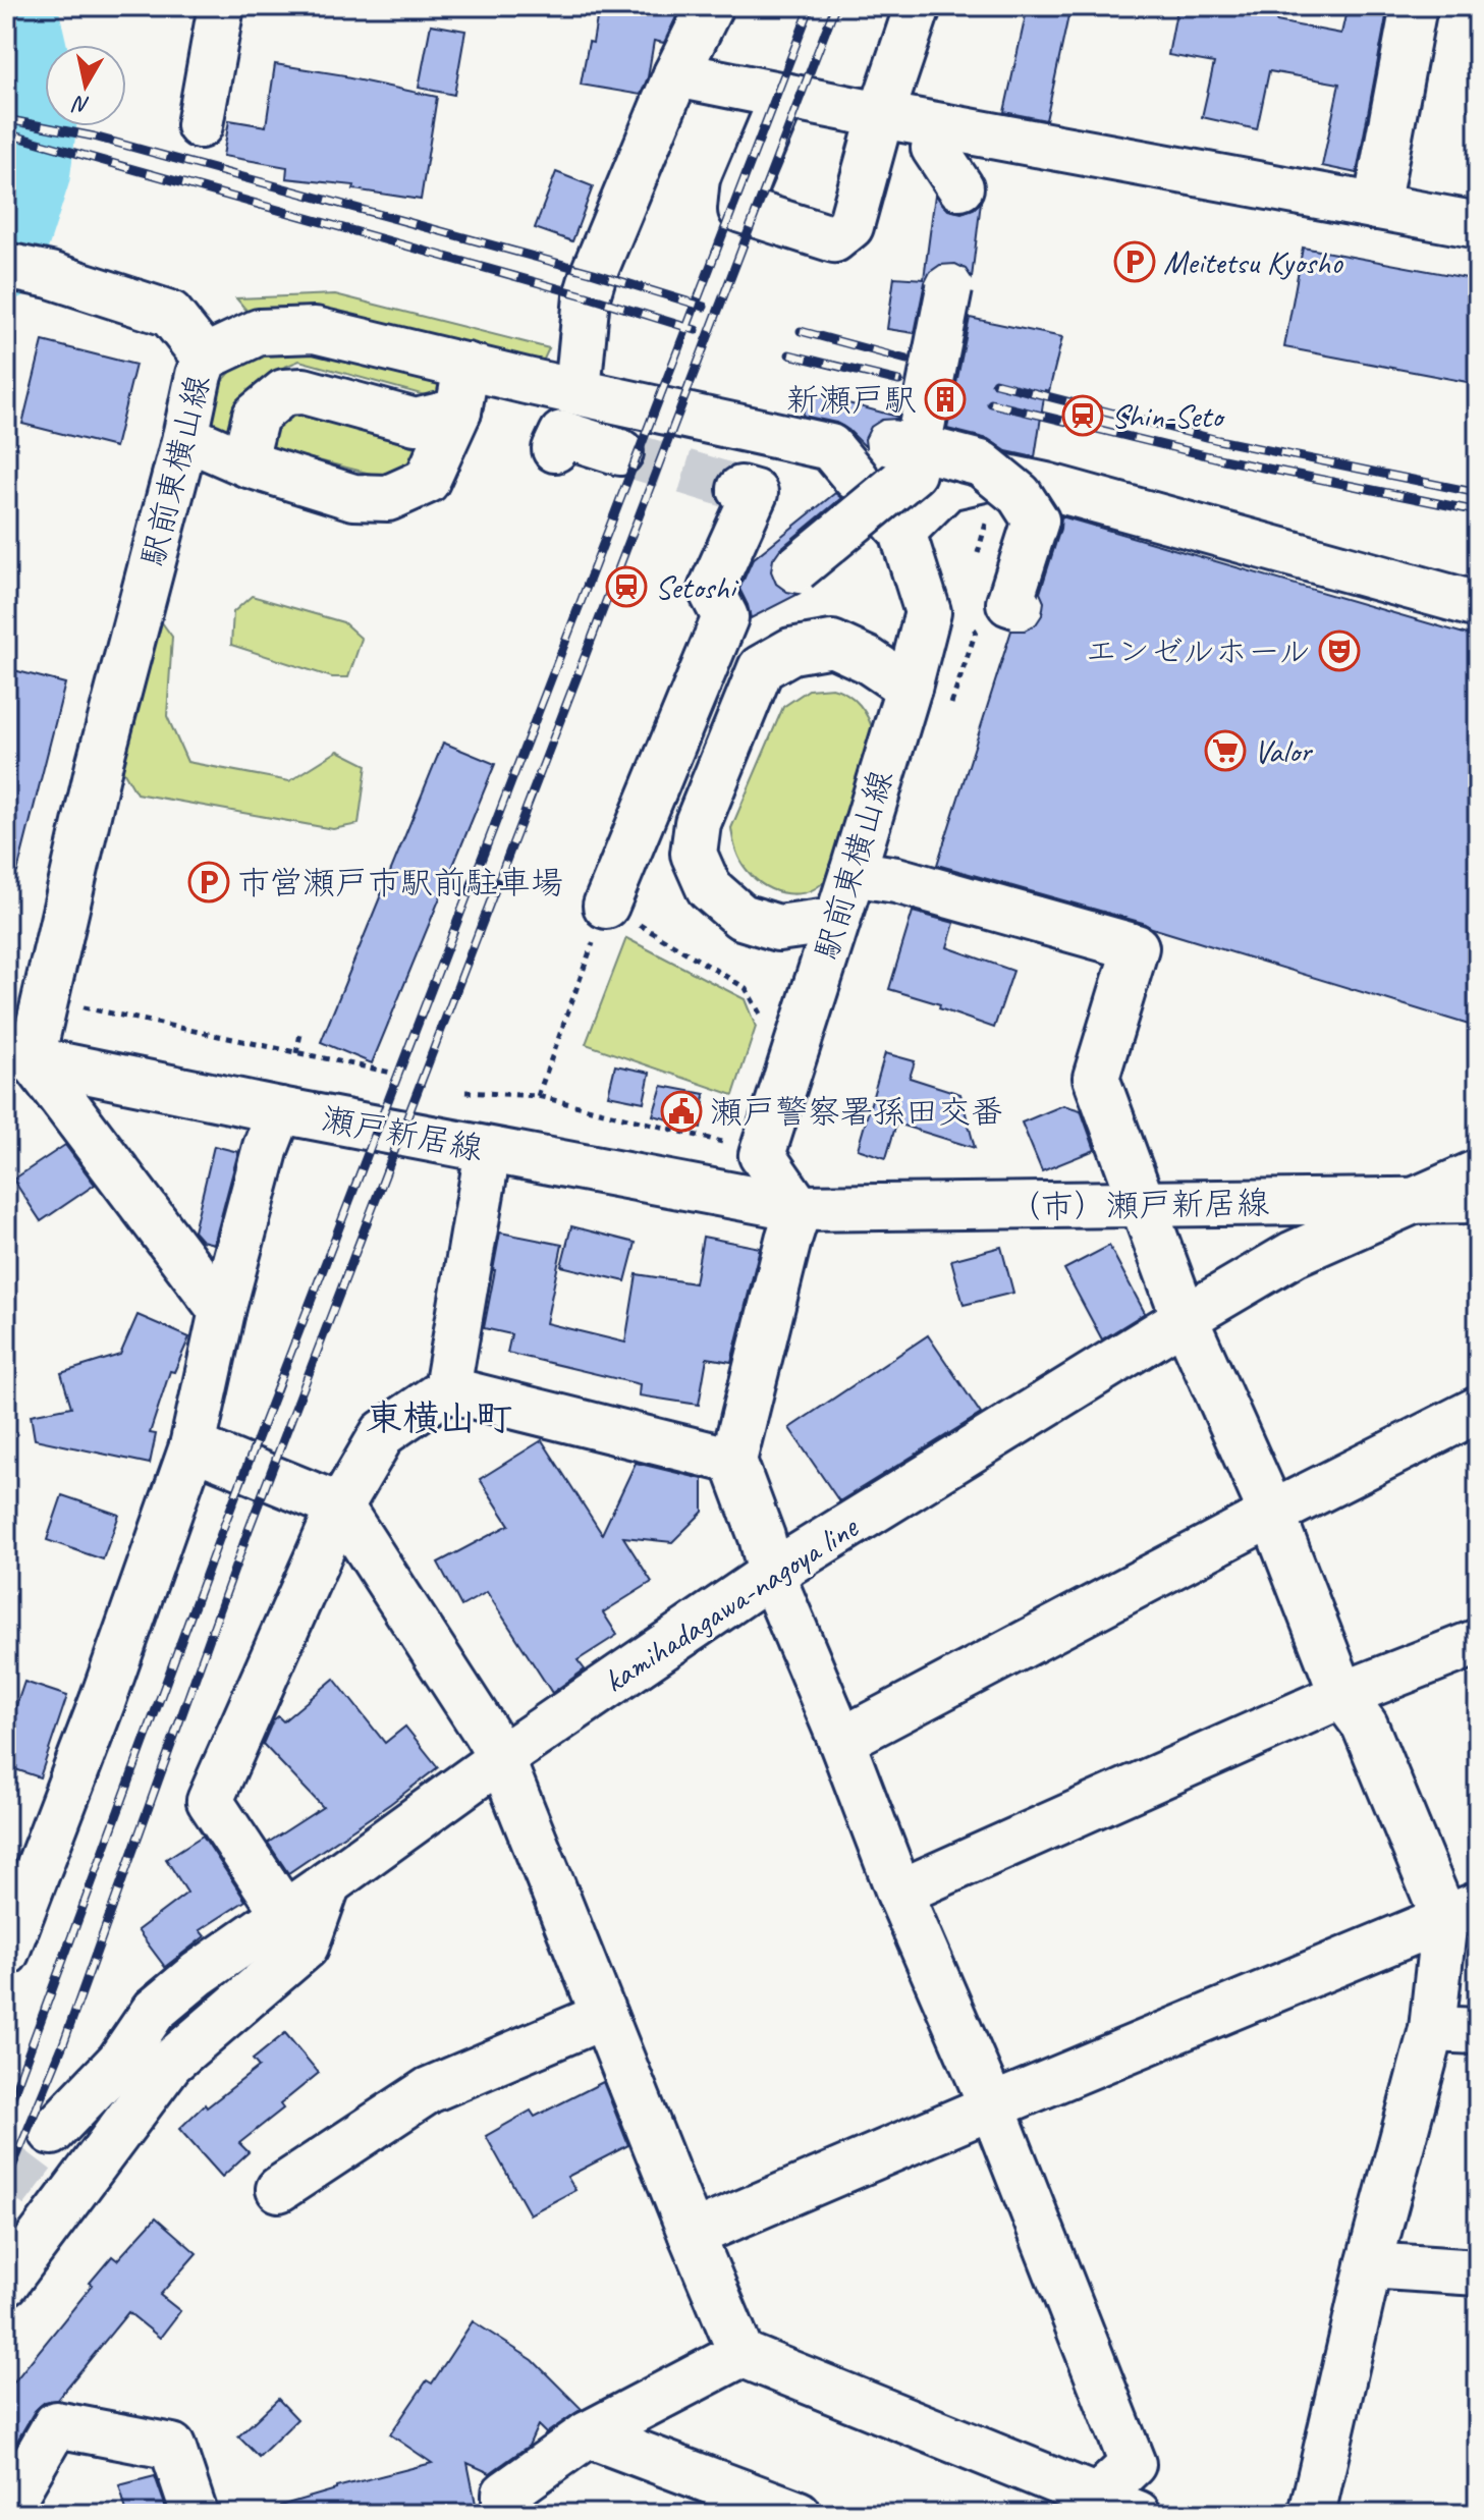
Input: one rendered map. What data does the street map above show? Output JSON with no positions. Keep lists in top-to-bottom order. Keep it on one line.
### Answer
{"streets":{"street":["駅前東横山線","瀬戸新居線","（市）瀬戸新居線","kamihadagawa-nagoya line"]},"crossings":[["駅前東横山線","瀬戸新居線"],["駅前東横山線","（市）瀬戸新居線"],["瀬戸新居線","（市）瀬戸新居線"],["（市）瀬戸新居線","kamihadagawa-nagoya line"]],"districts":["東横山町"],"places":{"parking":["Meitetsu Kyosho","市営瀬戸市駅前駐車場"],"building":["新瀬戸駅"],"station":["Shin-Seto","Setoshi"],"theatre":["エンゼルホール"],"supermarket":["Valor"],"public building":["瀬戸警察署孫田交番"]},"north":"bottom"}
